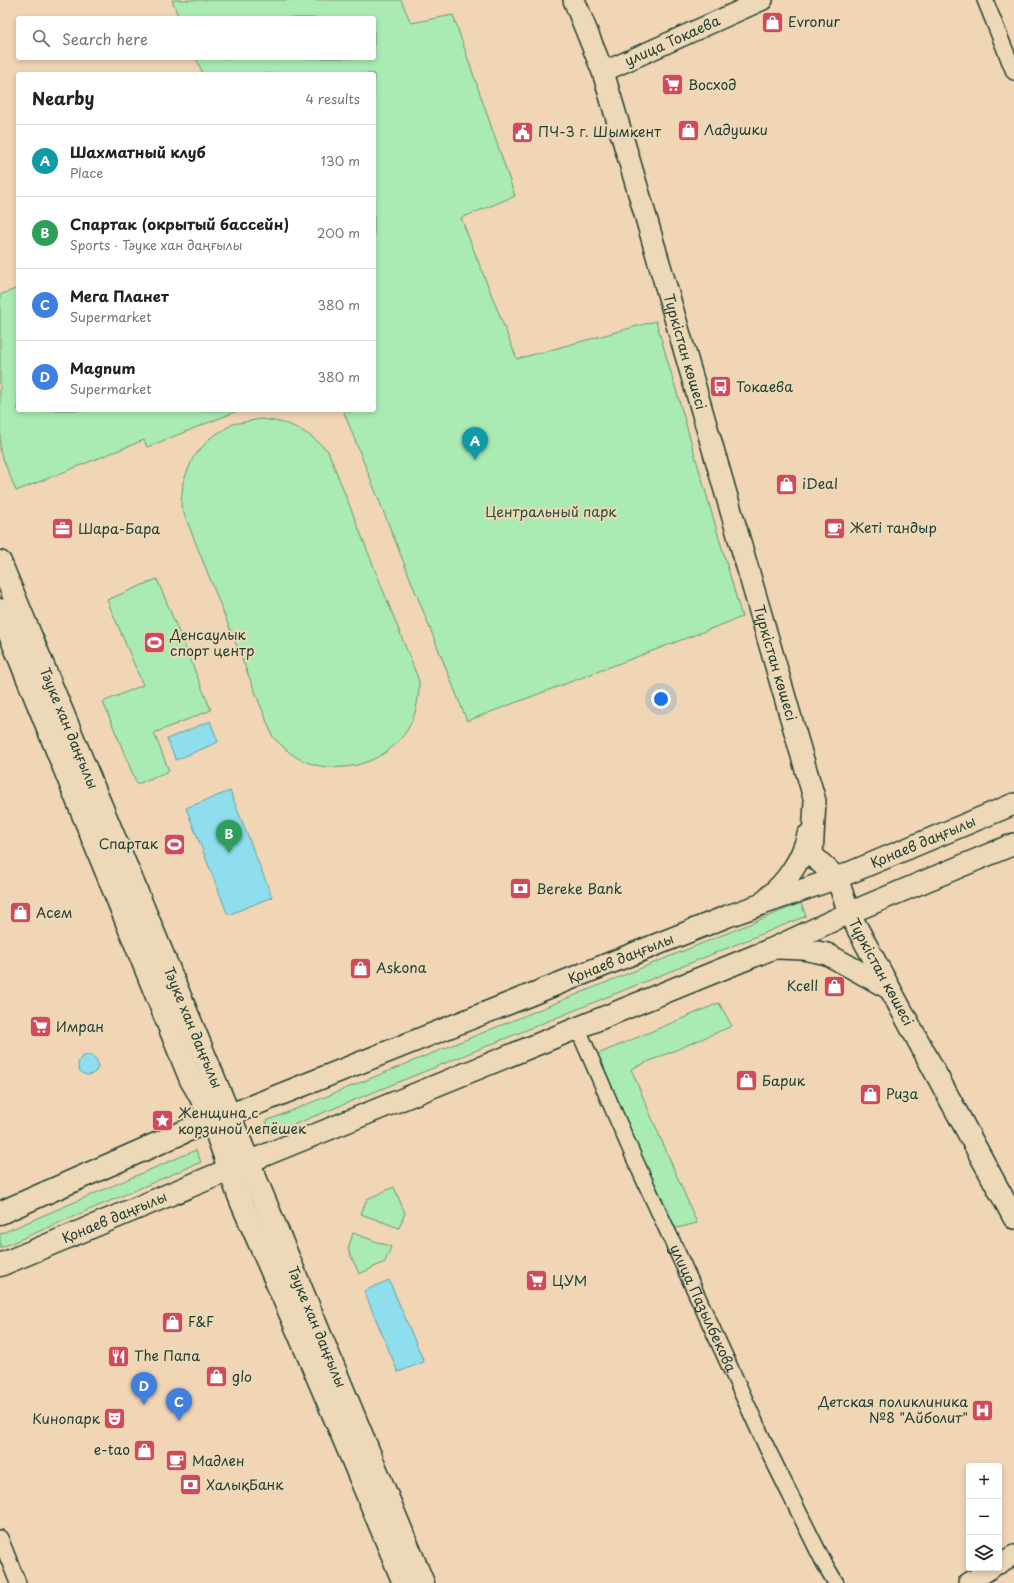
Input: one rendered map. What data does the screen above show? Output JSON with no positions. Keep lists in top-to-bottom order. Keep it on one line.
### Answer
{"streets":{"main road":["Түркістан көшесі","Тәуке хан даңғылы","Қонаев даңғылы"],"street":["улица Токаева","улица Пазылбекова"]},"crossings":[["улица Токаева","Түркістан көшесі"],["Түркістан көшесі","Қонаев даңғылы"],["Тәуке хан даңғылы","Қонаев даңғылы"],["Қонаев даңғылы","улица Пазылбекова"]],"parks":["Центральный парк"],"places":{"shop":["Evronur","Ладушки","iDeal","Асем","Askona","Kcell","Барик","Риза","F&F","glo","e-tao"],"supermarket":["Восход","Имран","ЦУМ"],"public building":["ПЧ-3 г. Шымкент"],"bus stop":["Токаева"],"cafe":["Жетi тандыр","Мадлен"],"office":["Шара-Бара"],"sports":["Денсаулык спорт центр","Спартак"],"bank":["Bereke Bank","ХалықБанк"],"place":["Женщина с корзиной лепёшек"],"restaurant":["The Папа"],"hospital":["Детская поликлиника №8 \"Айболит\""],"theatre":["Кинопарк"]},"page":{"search":"Search here","heading":["Nearby","4 results"],"list":[{"mark":"A","name":"Шахматный клуб","note":"Place","value":"130 m"},{"mark":"B","name":"Спартак (окрытый бассейн)","note":"Sports · Тәуке хан даңғылы","value":"200 m"},{"mark":"C","name":"Мега Планет","note":"Supermarket","value":"380 m"},{"mark":"D","name":"Magnum","note":"Supermarket","value":"380 m"}],"pins":["A","B","D","C"],"map_buttons":["+","−"]}}
